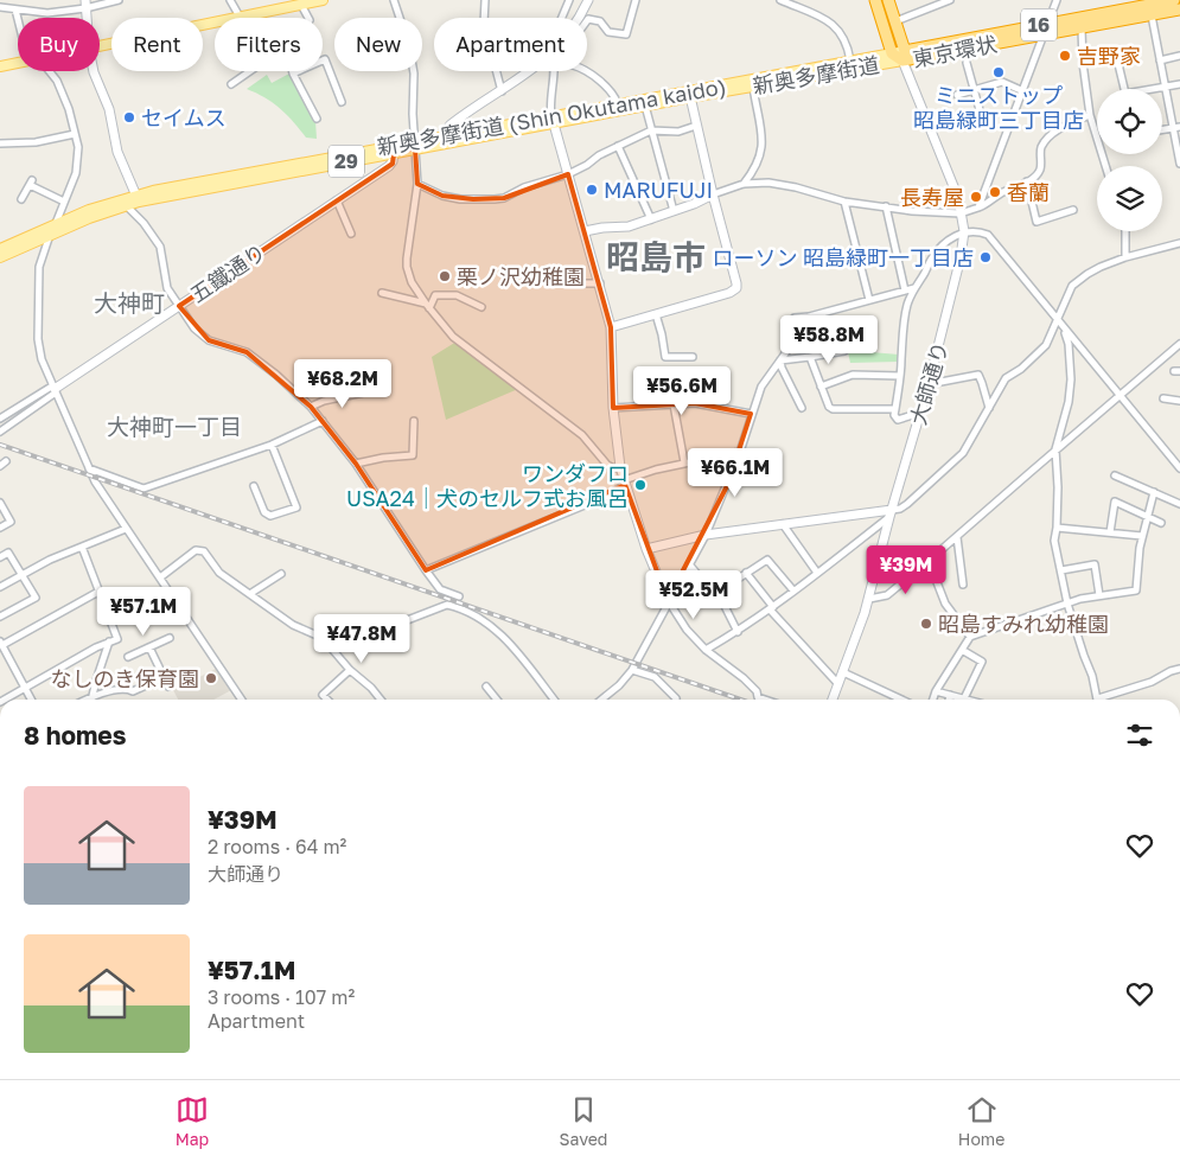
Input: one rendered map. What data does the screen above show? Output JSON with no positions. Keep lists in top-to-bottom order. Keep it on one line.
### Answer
{"streets":{"highway":["16","東京環状"],"main road":["新奥多摩街道","新奥多摩街道 (Shin Okutama kaido)","29"],"street":["五鐵通り","大師通り"]},"crossings":[["東京環状","新奥多摩街道"],["東京環状","大師通り"],["新奥多摩街道","新奥多摩街道 (Shin Okutama kaido)"],["新奥多摩街道","大師通り"],["新奥多摩街道 (Shin Okutama kaido)","29"],["新奥多摩街道 (Shin Okutama kaido)","五鐵通り"]],"districts":["昭島市","大神町","大神町一丁目"],"places":["吉野家","ミニストップ 昭島緑町三丁目店","セイムス","MARUFUJI","香蘭","長寿屋","ローソン 昭島緑町一丁目店","栗ノ沢幼稚園","ワンダフロ USA24｜犬のセルフ式お風呂","昭島すみれ幼稚園","なしのき保育園"],"page":{"chip":["Buy","Rent","Filters","New","Apartment"],"price":["¥58.8M","¥68.2M","¥56.6M","¥66.1M","¥39M","¥52.5M","¥57.1M","¥47.8M"],"heading":"8 homes","list":[{"name":"¥39M","note":"2 rooms · 64 m² · 大師通り"},{"name":"¥57.1M","note":"3 rooms · 107 m² · Apartment"}],"tabs":["Map","Saved","Home"]}}
